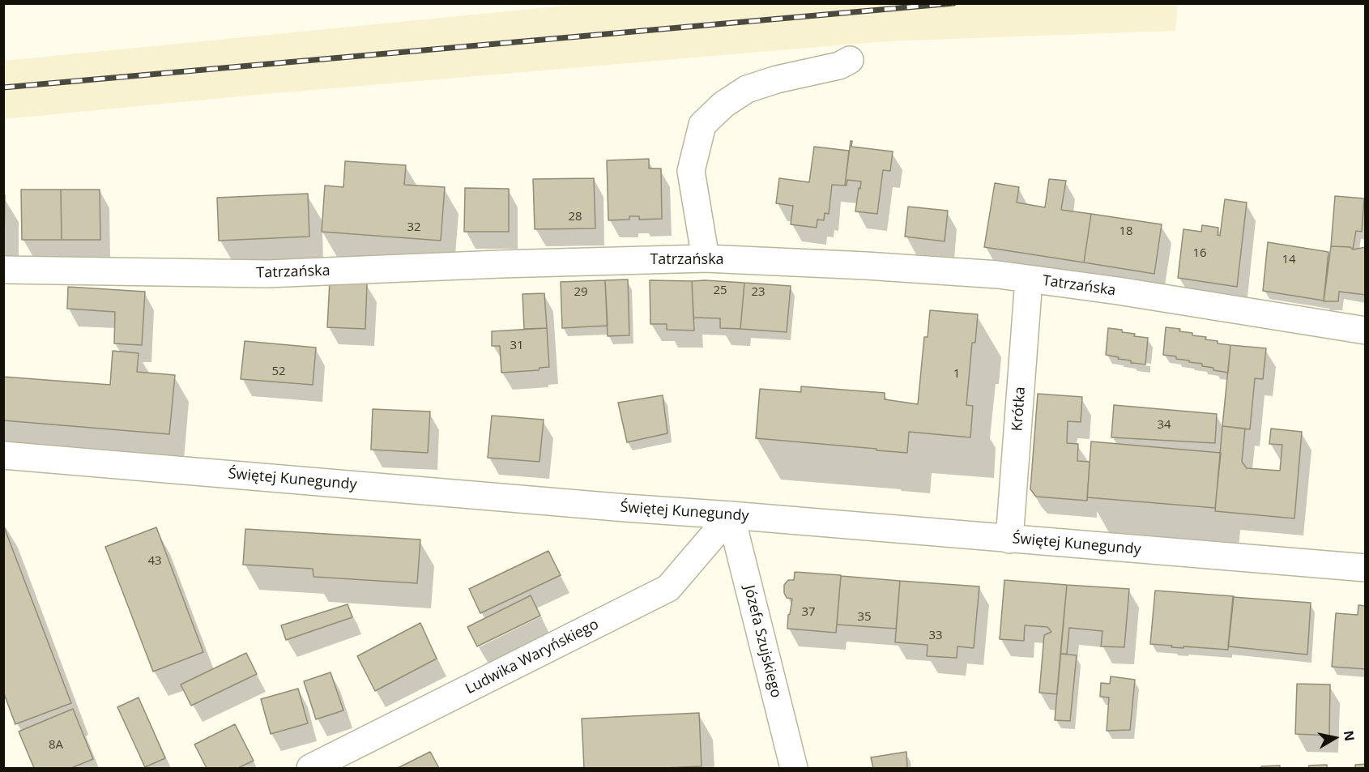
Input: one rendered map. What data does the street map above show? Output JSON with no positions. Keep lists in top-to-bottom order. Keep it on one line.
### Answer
{"streets":{"street":["Tatrzańska","Krótka","Świętej Kunegundy","Józefa Szujskiego","Ludwika Waryńskiego"]},"crossings":[["Tatrzańska","Krótka"],["Krótka","Świętej Kunegundy"],["Świętej Kunegundy","Józefa Szujskiego"],["Świętej Kunegundy","Ludwika Waryńskiego"],["Józefa Szujskiego","Ludwika Waryńskiego"]],"house_numbers":["28","32","18","16","14","25","29","23","31","52","1","34","43","37","35","33","8A"],"north":"right"}
